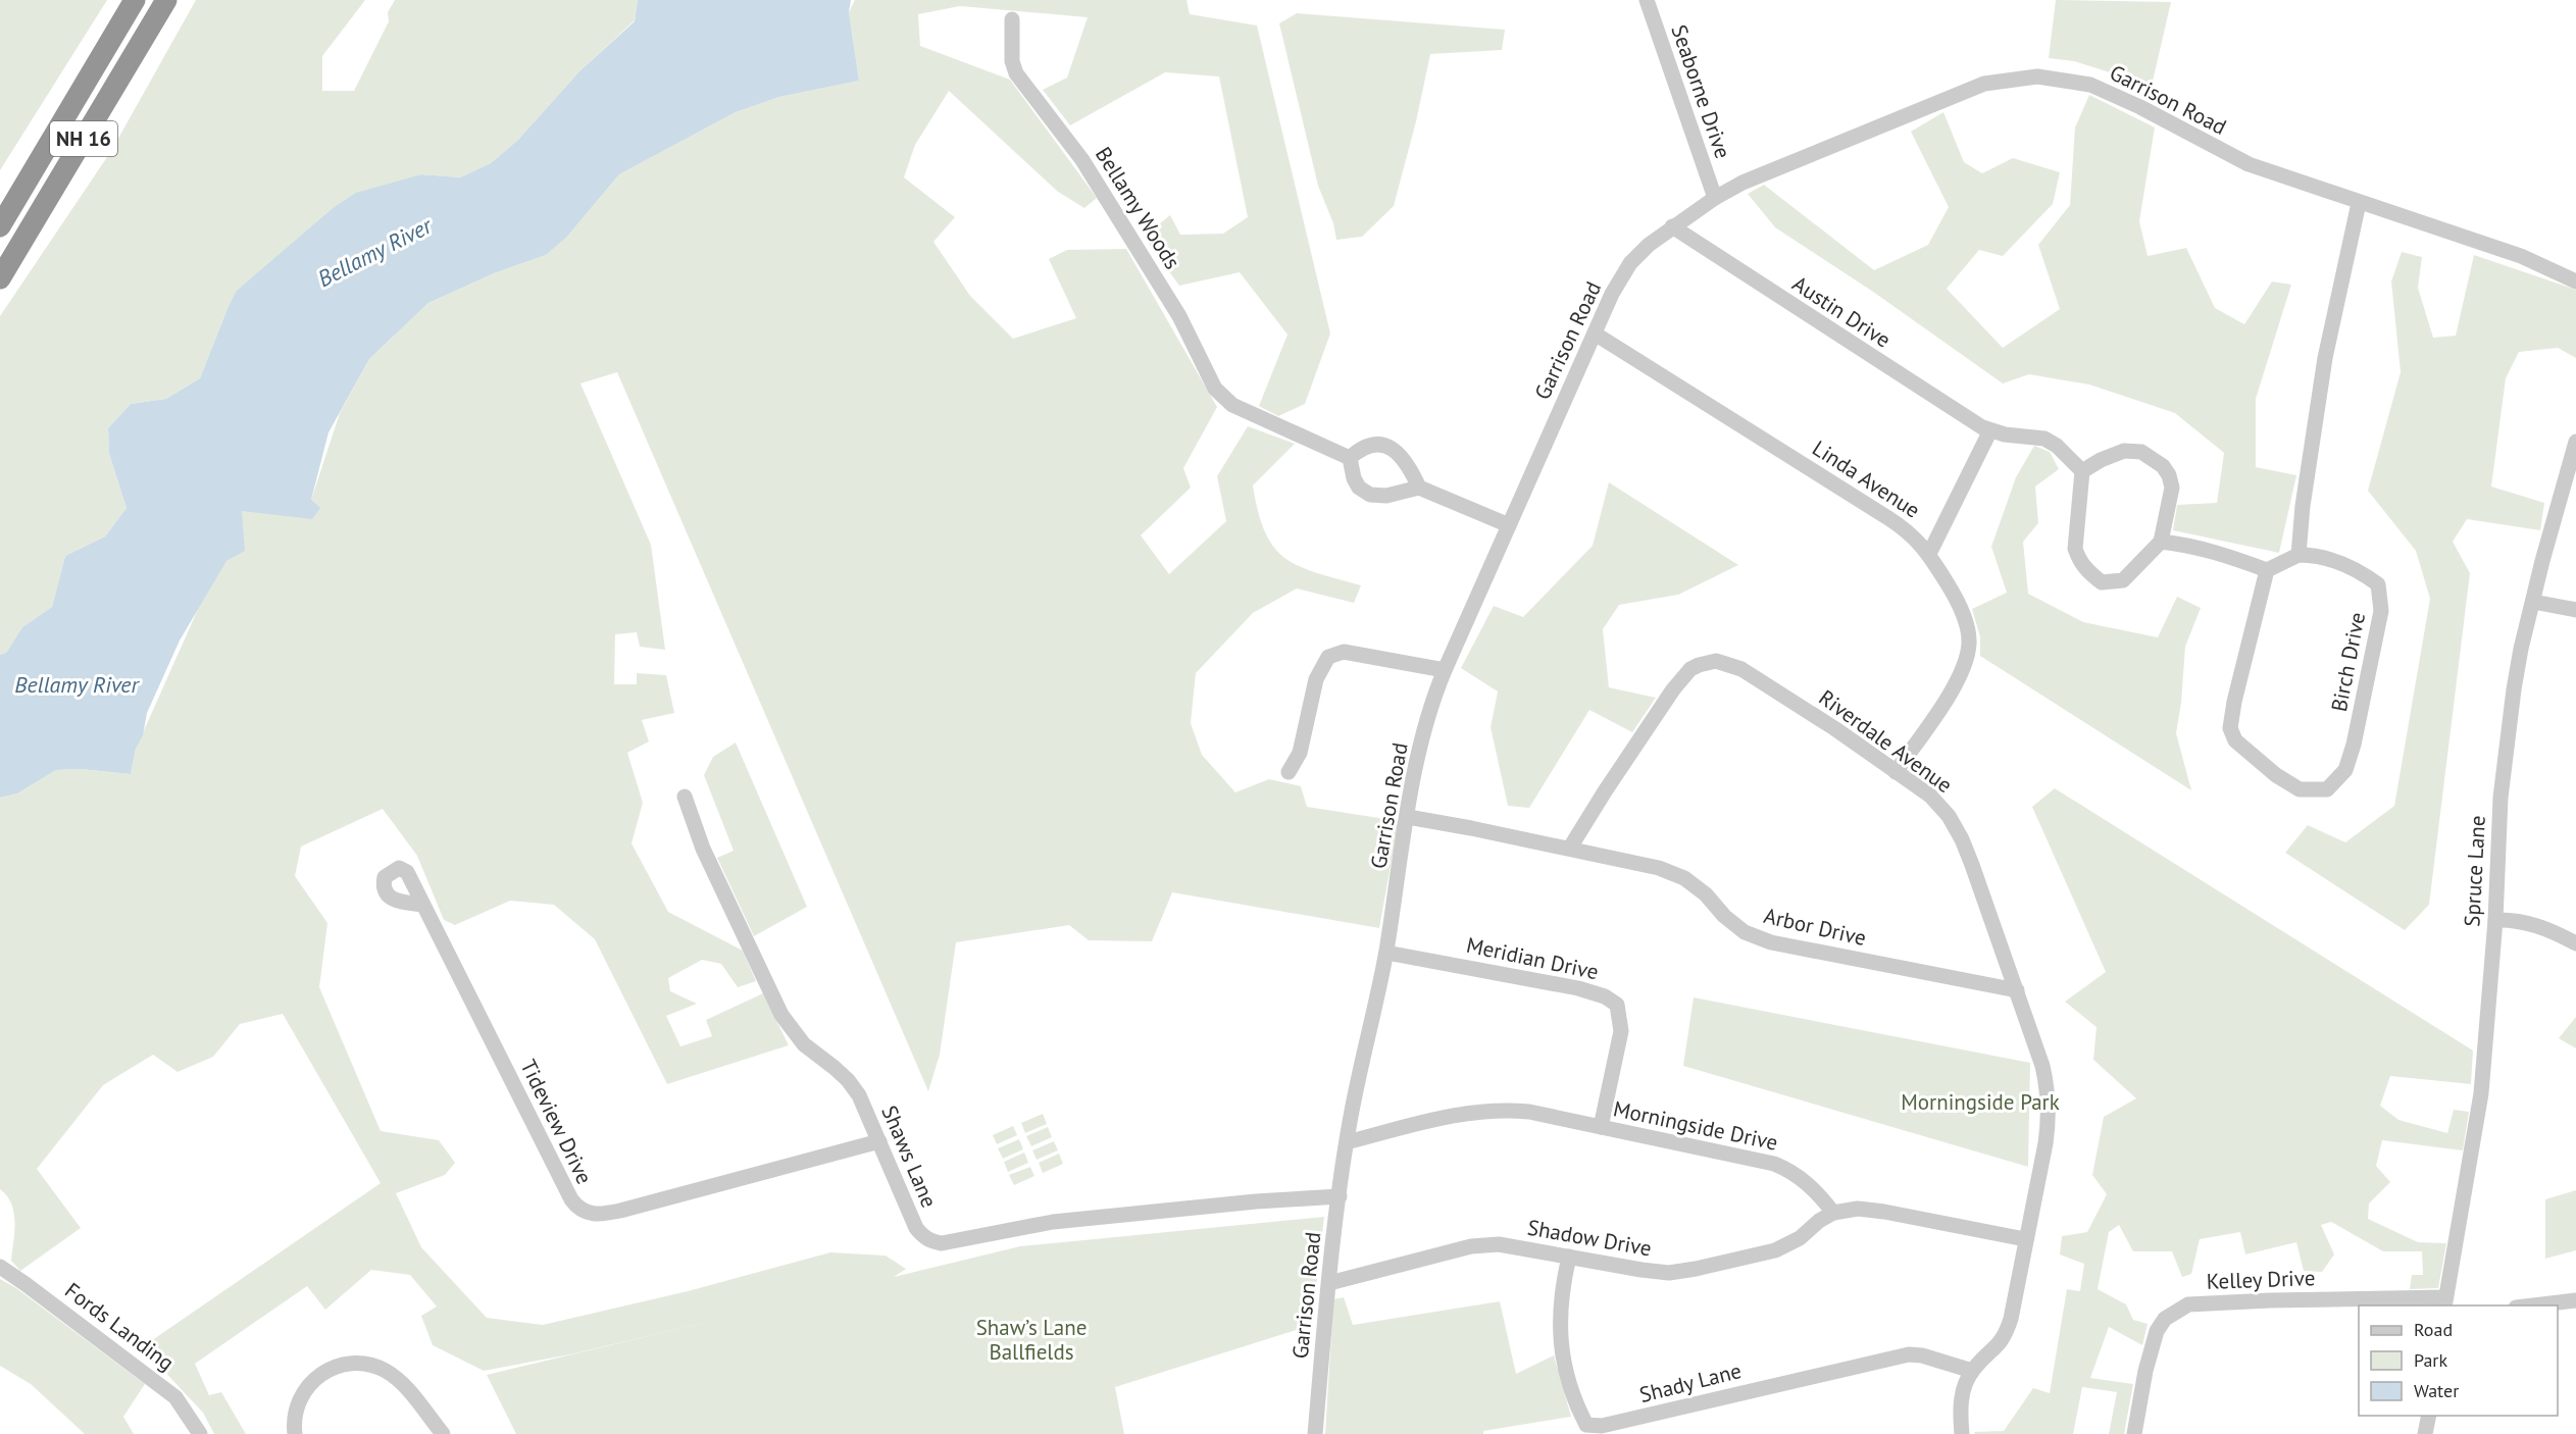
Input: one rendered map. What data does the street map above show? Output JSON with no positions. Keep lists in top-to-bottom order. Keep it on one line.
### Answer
{"streets":{"highway":["NH 16"],"street":["Seaborne Drive","Garrison Road","Bellamy Woods","Austin Drive","Linda Avenue","Birch Drive","Riverdale Avenue","Spruce Lane","Arbor Drive","Meridian Drive","Tideview Drive","Morningside Drive","Shaws Lane","Shadow Drive","Kelley Drive","Fords Landing","Shady Lane"]},"crossings":[["Seaborne Drive","Garrison Road"],["Garrison Road","Austin Drive"],["Garrison Road","Linda Avenue"],["Garrison Road","Arbor Drive"],["Garrison Road","Meridian Drive"],["Garrison Road","Morningside Drive"],["Garrison Road","Shaws Lane"],["Garrison Road","Shadow Drive"],["Linda Avenue","Riverdale Avenue"],["Riverdale Avenue","Arbor Drive"],["Spruce Lane","Kelley Drive"],["Meridian Drive","Morningside Drive"],["Tideview Drive","Shaws Lane"],["Morningside Drive","Shadow Drive"],["Shadow Drive","Shady Lane"]],"water":["Bellamy River"],"parks":["Morningside Park","Shaw’s Lane Ballfields"],"legend":["Road","Park","Water"]}
